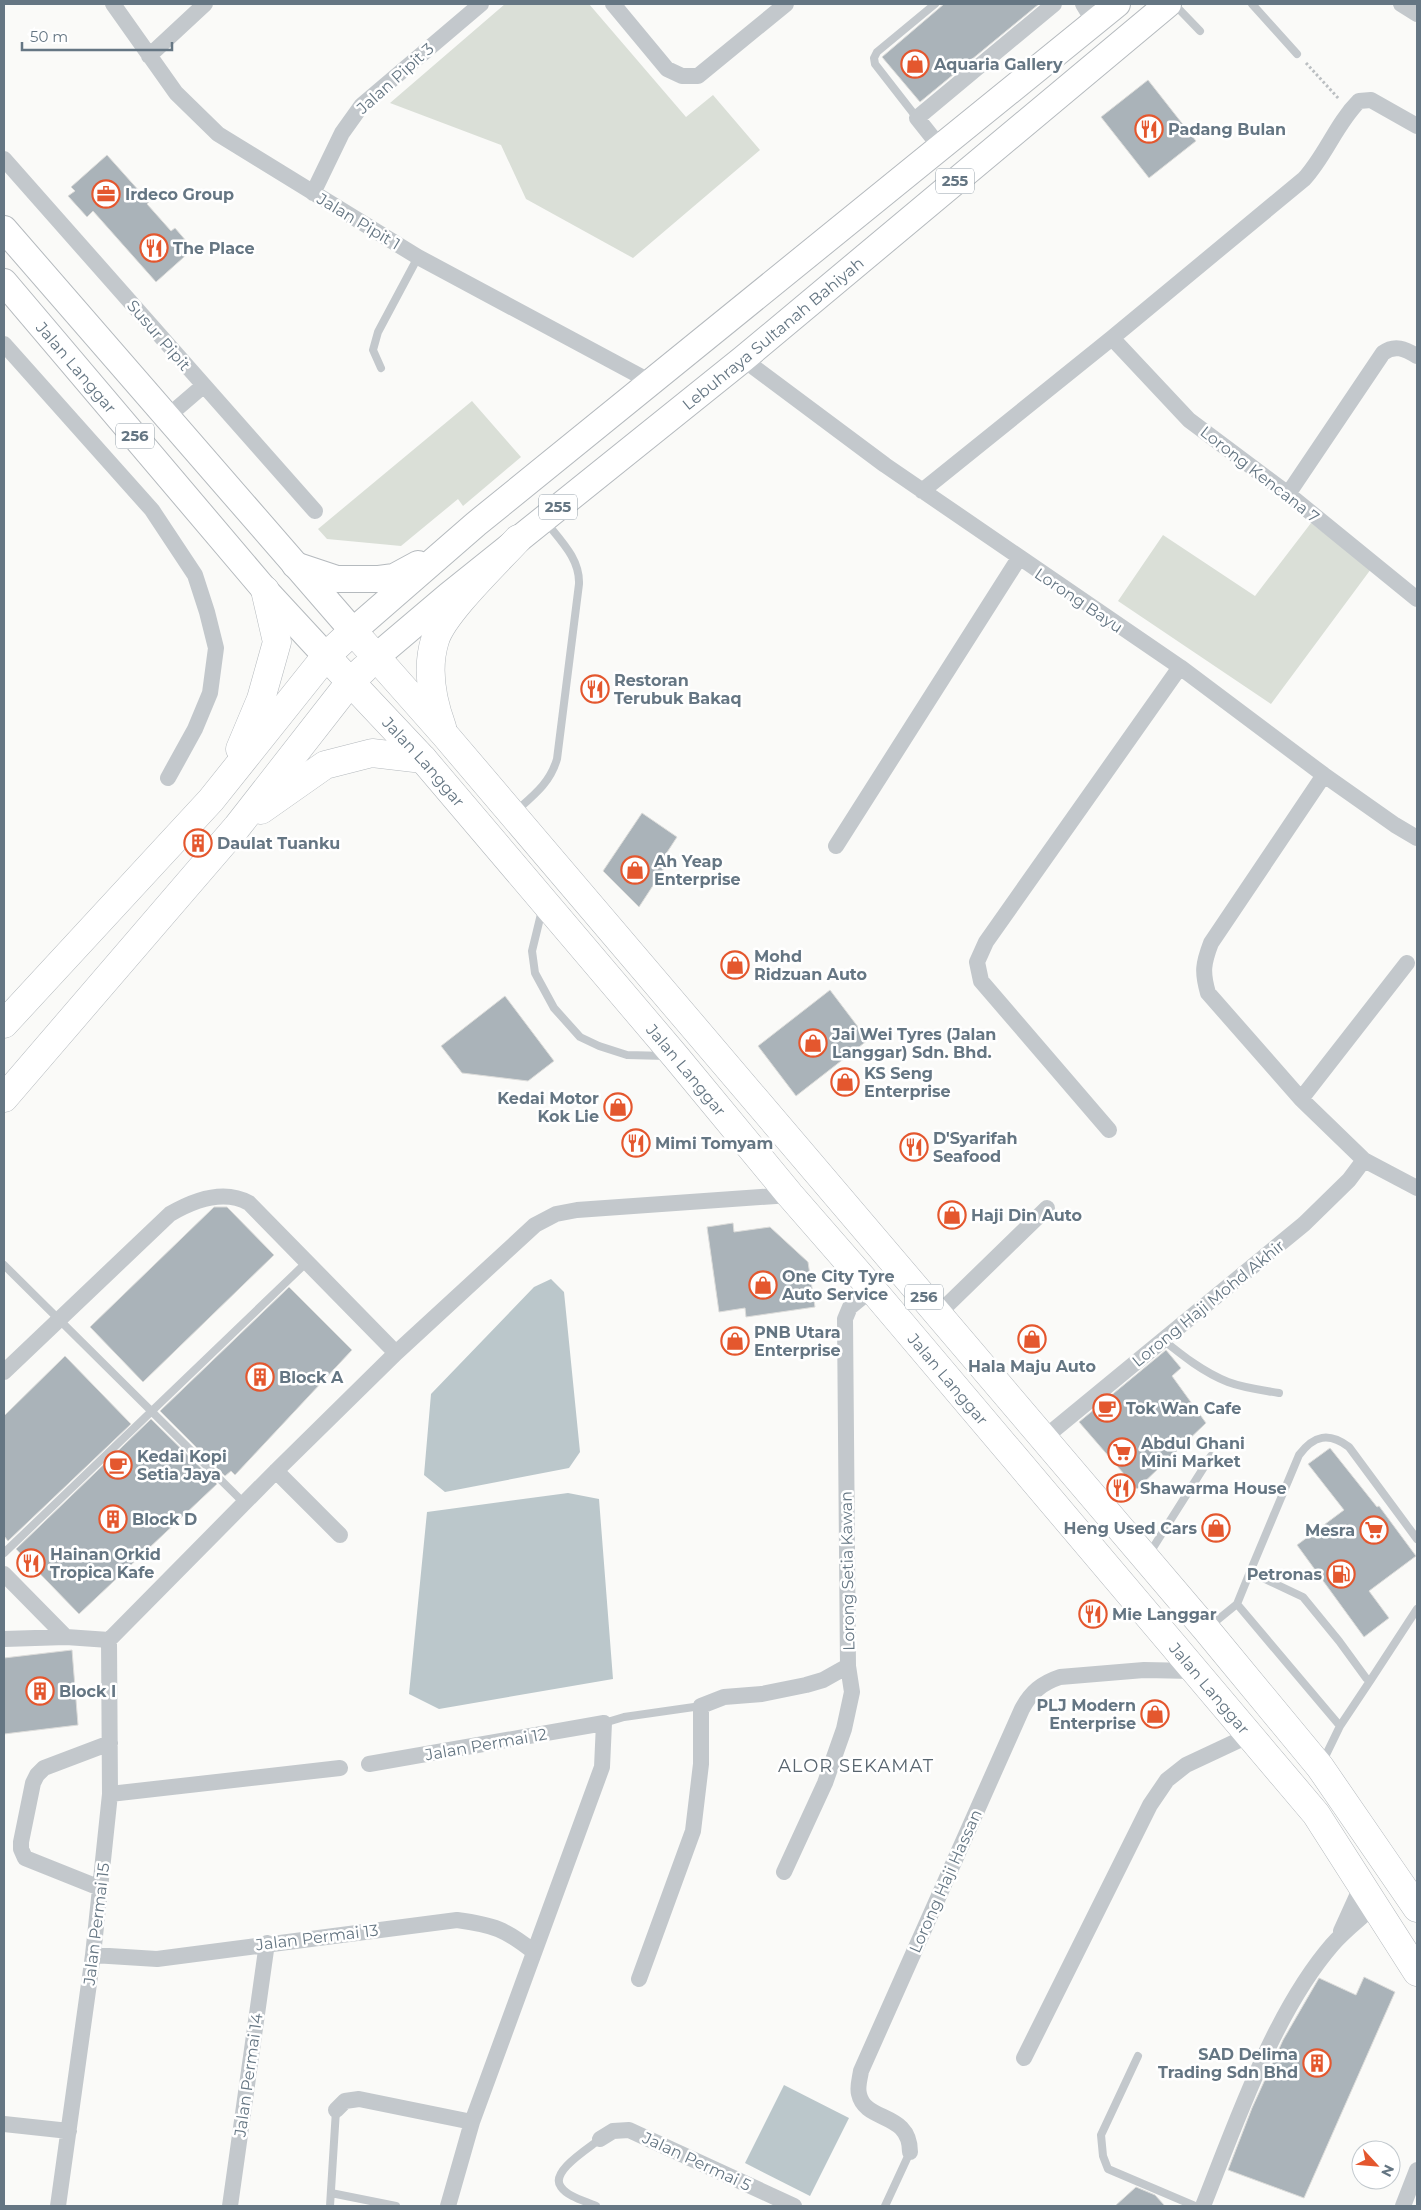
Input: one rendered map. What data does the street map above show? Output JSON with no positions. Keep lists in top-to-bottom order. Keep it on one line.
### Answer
{"streets":{"highway":["255","Jalan Langgar","256"],"main road":["Lebuhraya Sultanah Bahiyah"],"street":["Jalan Pipit 3","Jalan Pipit 1","Susur Pipit","Lorong Kencana 7","Lorong Bayu","Lorong Haji Mohd Akhir","Lorong Setia Kawan","Jalan Permai 12","Lorong Haji Hassan","Jalan Permai 15","Jalan Permai 13","Jalan Permai 14","Jalan Permai 5"]},"crossings":[["Jalan Pipit 3","Jalan Pipit 1"],["255","Jalan Pipit 1"],["255","Lebuhraya Sultanah Bahiyah"],["255","Jalan Langgar"],["Lebuhraya Sultanah Bahiyah","Jalan Langgar"],["Lebuhraya Sultanah Bahiyah","Lorong Bayu"],["Jalan Langgar","Lorong Haji Mohd Akhir"],["Jalan Langgar","Lorong Setia Kawan"],["Jalan Langgar","Lorong Haji Hassan"],["Jalan Permai 15","Jalan Permai 13"],["Jalan Permai 13","Jalan Permai 14"]],"districts":["ALOR SEKAMAT"],"places":{"shop":["Aquaria Gallery","Ah Yeap Enterprise","Mohd Ridzuan Auto","Jai Wei Tyres (Jalan Langgar) Sdn. Bhd.","KS Seng Enterprise","Kedai Motor Kok Lie","Haji Din Auto","One City Tyre Auto Service","Hala Maju Auto","PNB Utara Enterprise","Heng Used Cars","PLJ Modern Enterprise"],"restaurant":["Padang Bulan","The Place","Restoran Terubuk Bakaq","Mimi Tomyam","D'Syarifah Seafood","Shawarma House","Hainan Orkid Tropica Kafe","Mie Langgar"],"office":["Irdeco Group"],"building":["Daulat Tuanku","Block A","Block D","Block I","SAD Delima Trading Sdn Bhd"],"cafe":["Tok Wan Cafe","Kedai Kopi Setia Jaya"],"supermarket":["Abdul Ghani Mini Market","Mesra"],"fuel station":["Petronas"]},"scale_bar":"50 m","north":"bottom right"}
